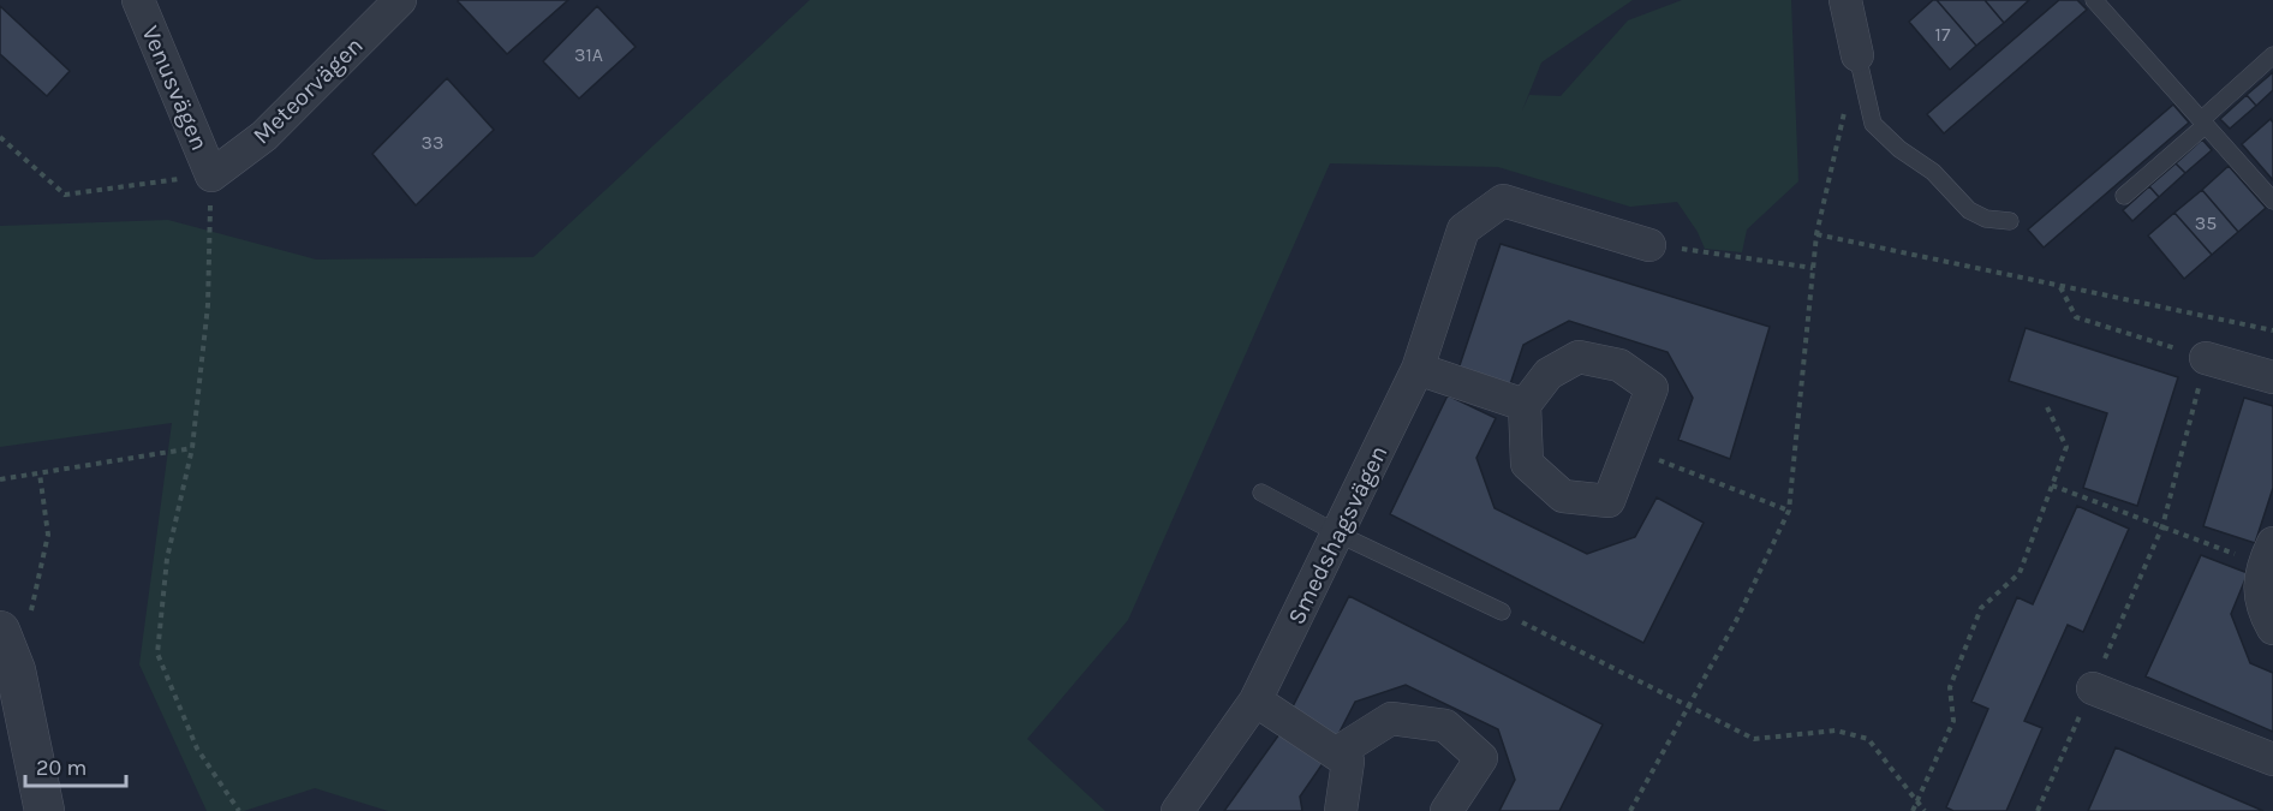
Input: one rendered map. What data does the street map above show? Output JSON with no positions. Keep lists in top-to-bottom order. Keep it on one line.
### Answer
{"streets":{"street":["Venusvägen","Meteorvägen","Smedshagsvägen"]},"crossings":[["Venusvägen","Meteorvägen"]],"house_numbers":["17","31A","33","35"],"scale_bar":"20 m"}
